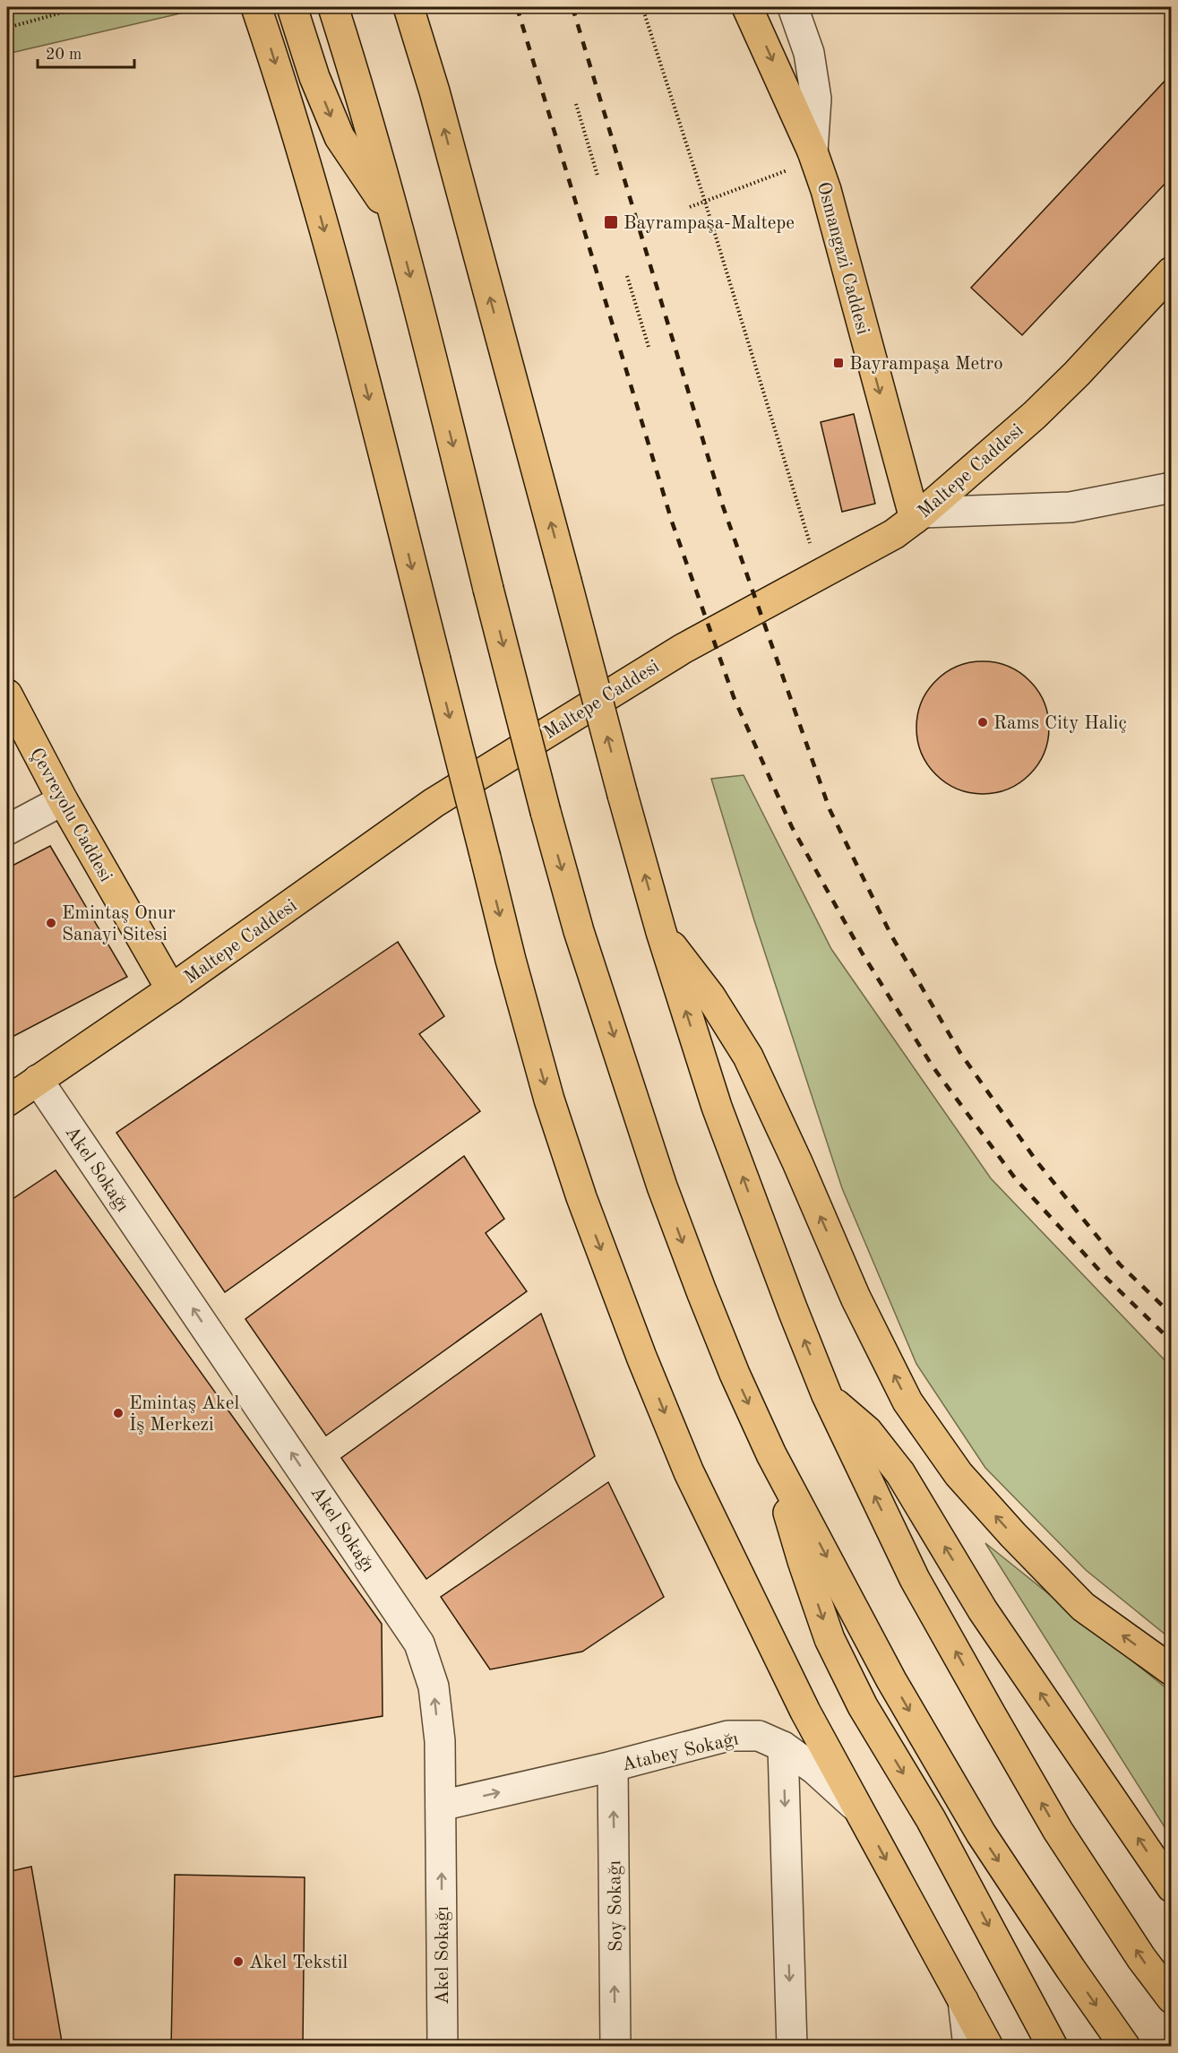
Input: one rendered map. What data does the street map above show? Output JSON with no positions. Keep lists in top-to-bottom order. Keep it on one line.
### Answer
{"streets":{"main road":["Osmangazi Caddesi","Maltepe Caddesi","Çevreyolu Caddesi"],"street":["Akel Sokağı","Atabey Sokağı","Soy Sokağı"]},"crossings":[["Osmangazi Caddesi","Maltepe Caddesi"],["Maltepe Caddesi","Çevreyolu Caddesi"],["Maltepe Caddesi","Akel Sokağı"],["Akel Sokağı","Atabey Sokağı"],["Atabey Sokağı","Soy Sokağı"]],"one_way":["Osmangazi Caddesi","Akel Sokağı","Atabey Sokağı"],"places":{"transit":["Bayrampaşa-Maltepe","Bayrampaşa Metro"],"other":["Rams City Haliç","Emintaş Onur Sanayi Sitesi","Emintaş Akel İş Merkezi","Akel Tekstil"]},"scale_bar":"20 m"}
